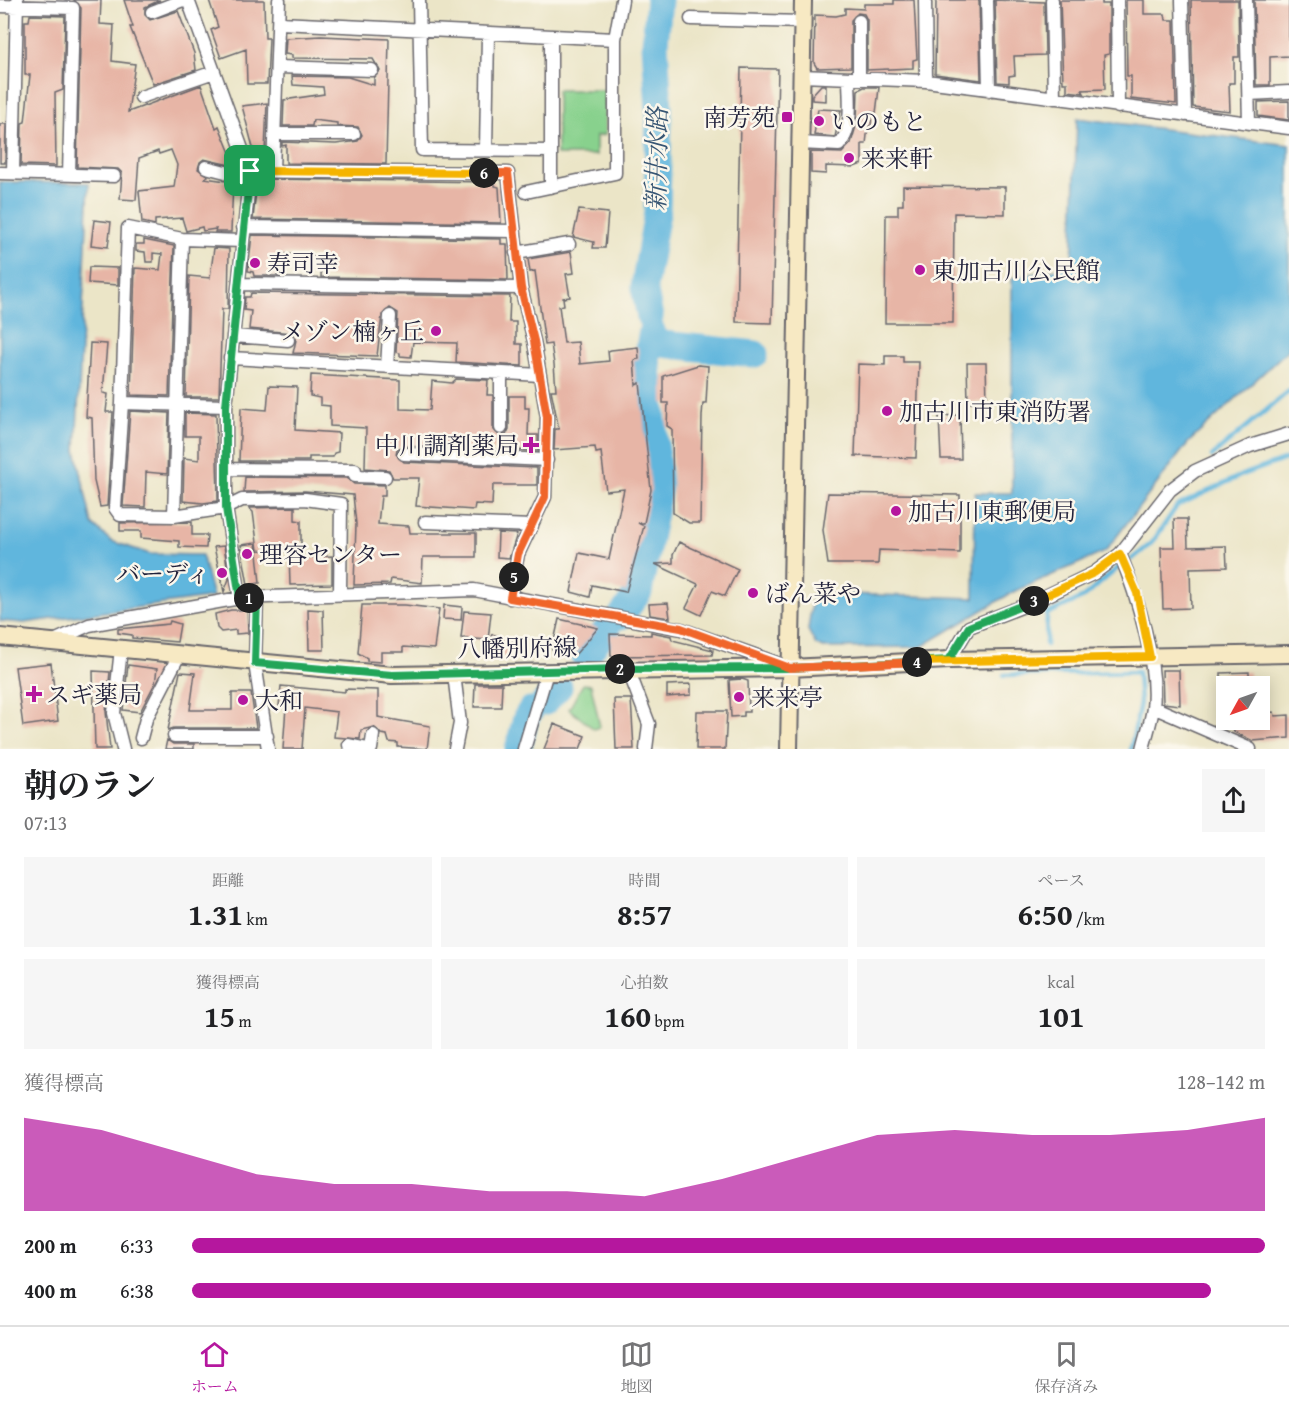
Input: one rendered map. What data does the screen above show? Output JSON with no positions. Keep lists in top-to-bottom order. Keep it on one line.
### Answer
{"streets":{"main road":["八幡別府線"]},"water":["新井水路"],"places":{"transit":["南芳苑"],"other":["いのもと","来来軒","寿司幸","東加古川公民館","メゾン楠ヶ丘","加古川市東消防署","加古川東郵便局","理容センター","バーディ","ばん菜や","来来亭","大和"],"health":["中川調剤薬局","スギ薬局"]},"north":"bottom left","page":{"pins":["6","5","1","3","4","2"],"heading":["朝のラン","07:13"],"stats":[["距離","1.31 km"],["時間","8:57"],["ペース","6:50 /km"],["獲得標高","15 m"],["心拍数","160 bpm"],["kcal","101"]],"chart":["獲得標高","128–142 m"],"list":[{"name":"200 m","note":"6:33"},{"name":"400 m","note":"6:38"}],"tabs":["ホーム","地図","保存済み"]}}
